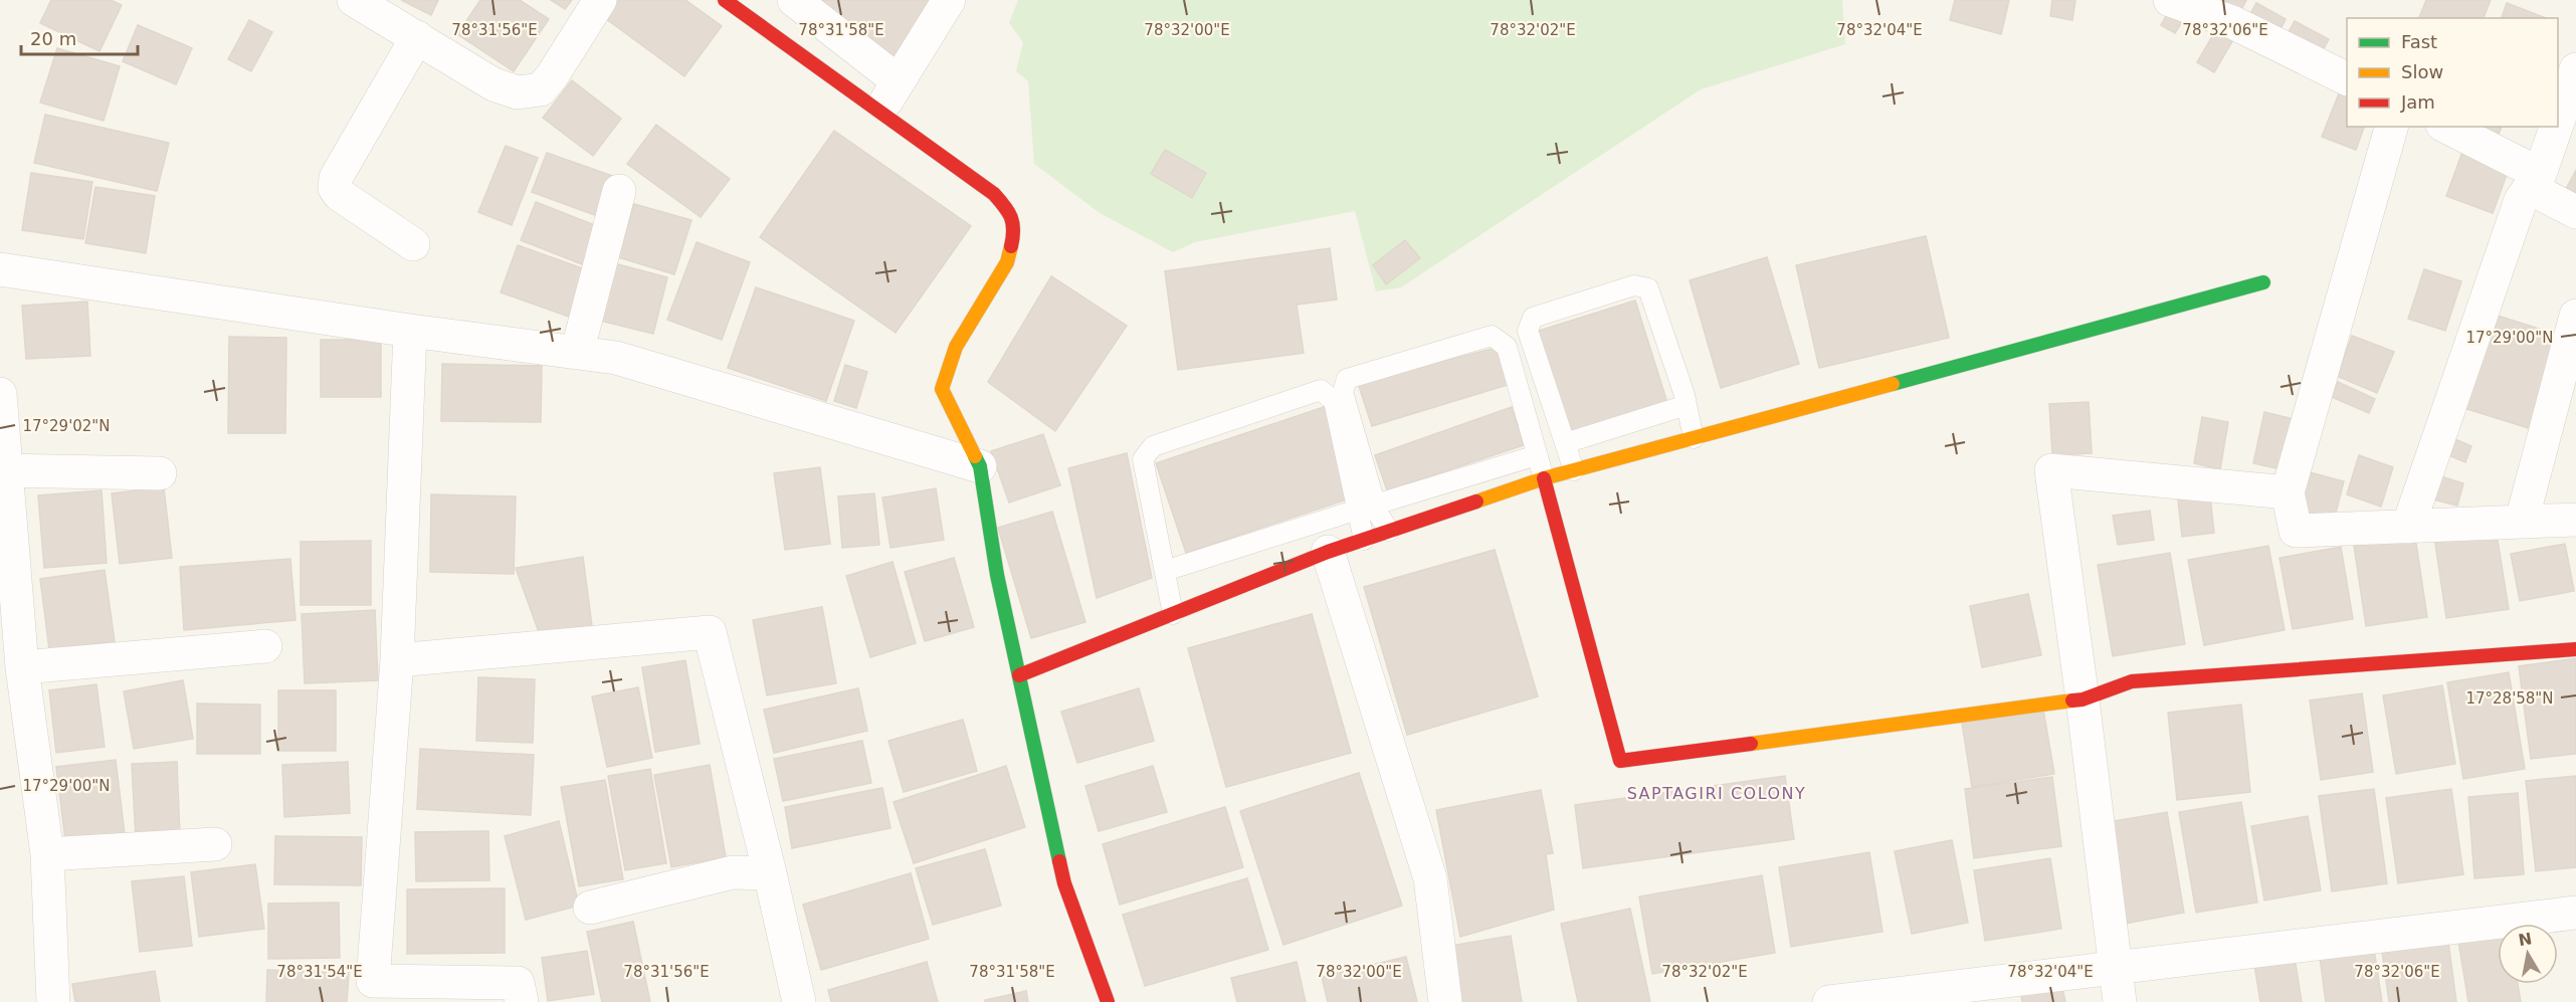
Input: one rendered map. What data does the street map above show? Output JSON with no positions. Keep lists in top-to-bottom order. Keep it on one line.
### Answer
{"districts":["SAPTAGIRI COLONY"],"legend":["Fast","Slow","Jam"],"scale_bar":"20 m","north":"top","coordinates":["78°31'56\"E","78°31'58\"E","78°32'00\"E","78°32'02\"E","78°32'04\"E","78°32'06\"E","17°29'00\"N","17°29'02\"N","17°28'58\"N","78°31'54\"E"]}
